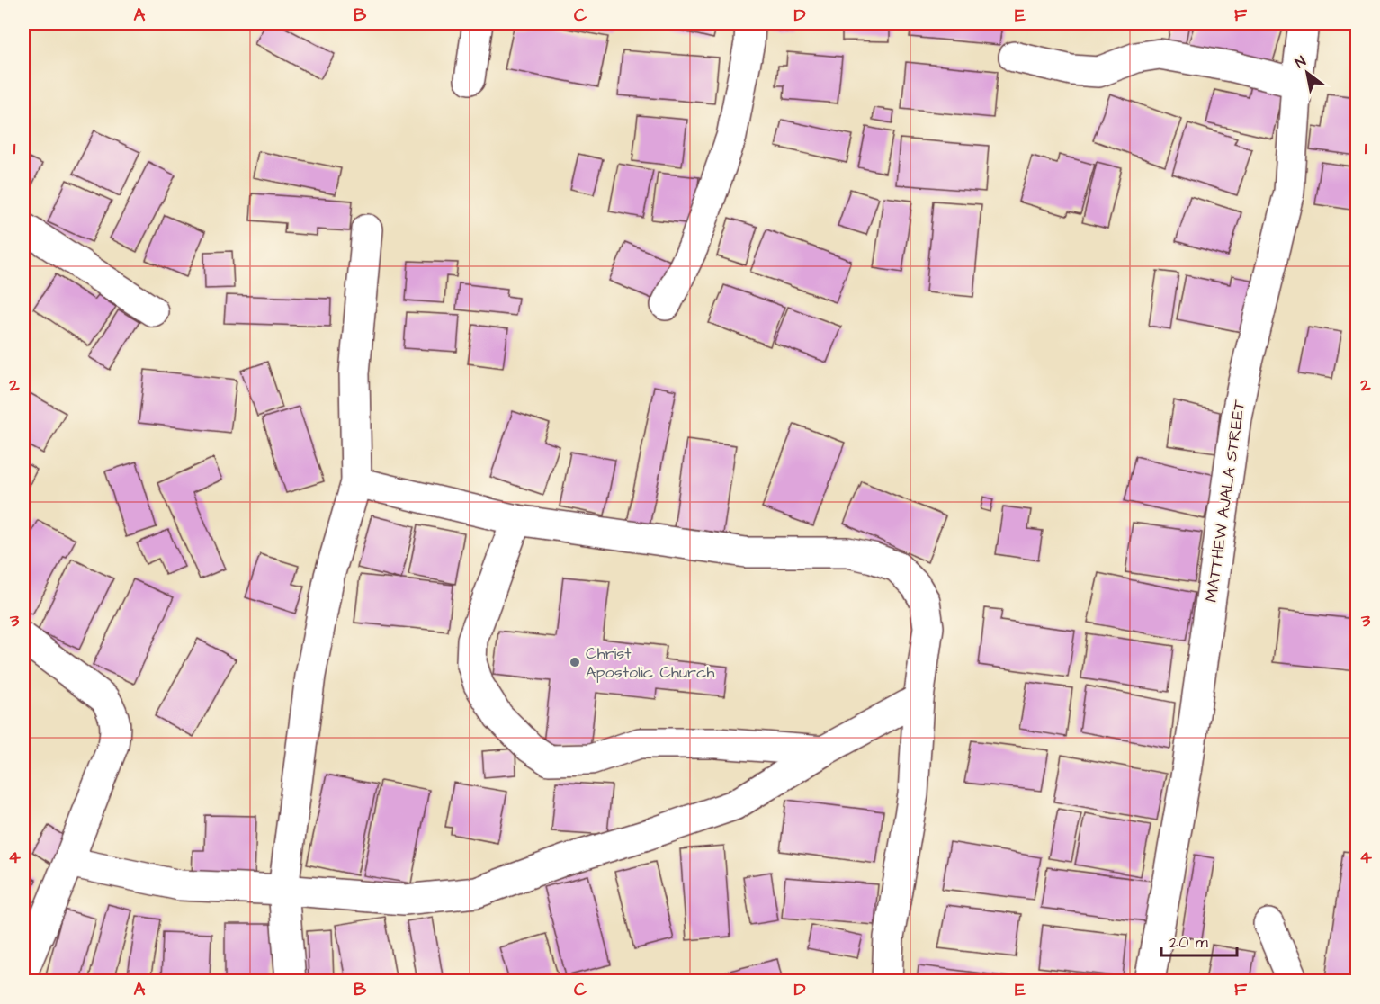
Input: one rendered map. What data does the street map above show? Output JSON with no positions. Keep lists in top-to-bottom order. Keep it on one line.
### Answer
{"streets":{"street":["MATTHEW AJALA STREET"]},"places":["Christ Apostolic Church"],"scale_bar":"20 m","north":"top left","grid":{"columns":["A","B","C","D","E","F"],"rows":["1","2","3","4"]}}
